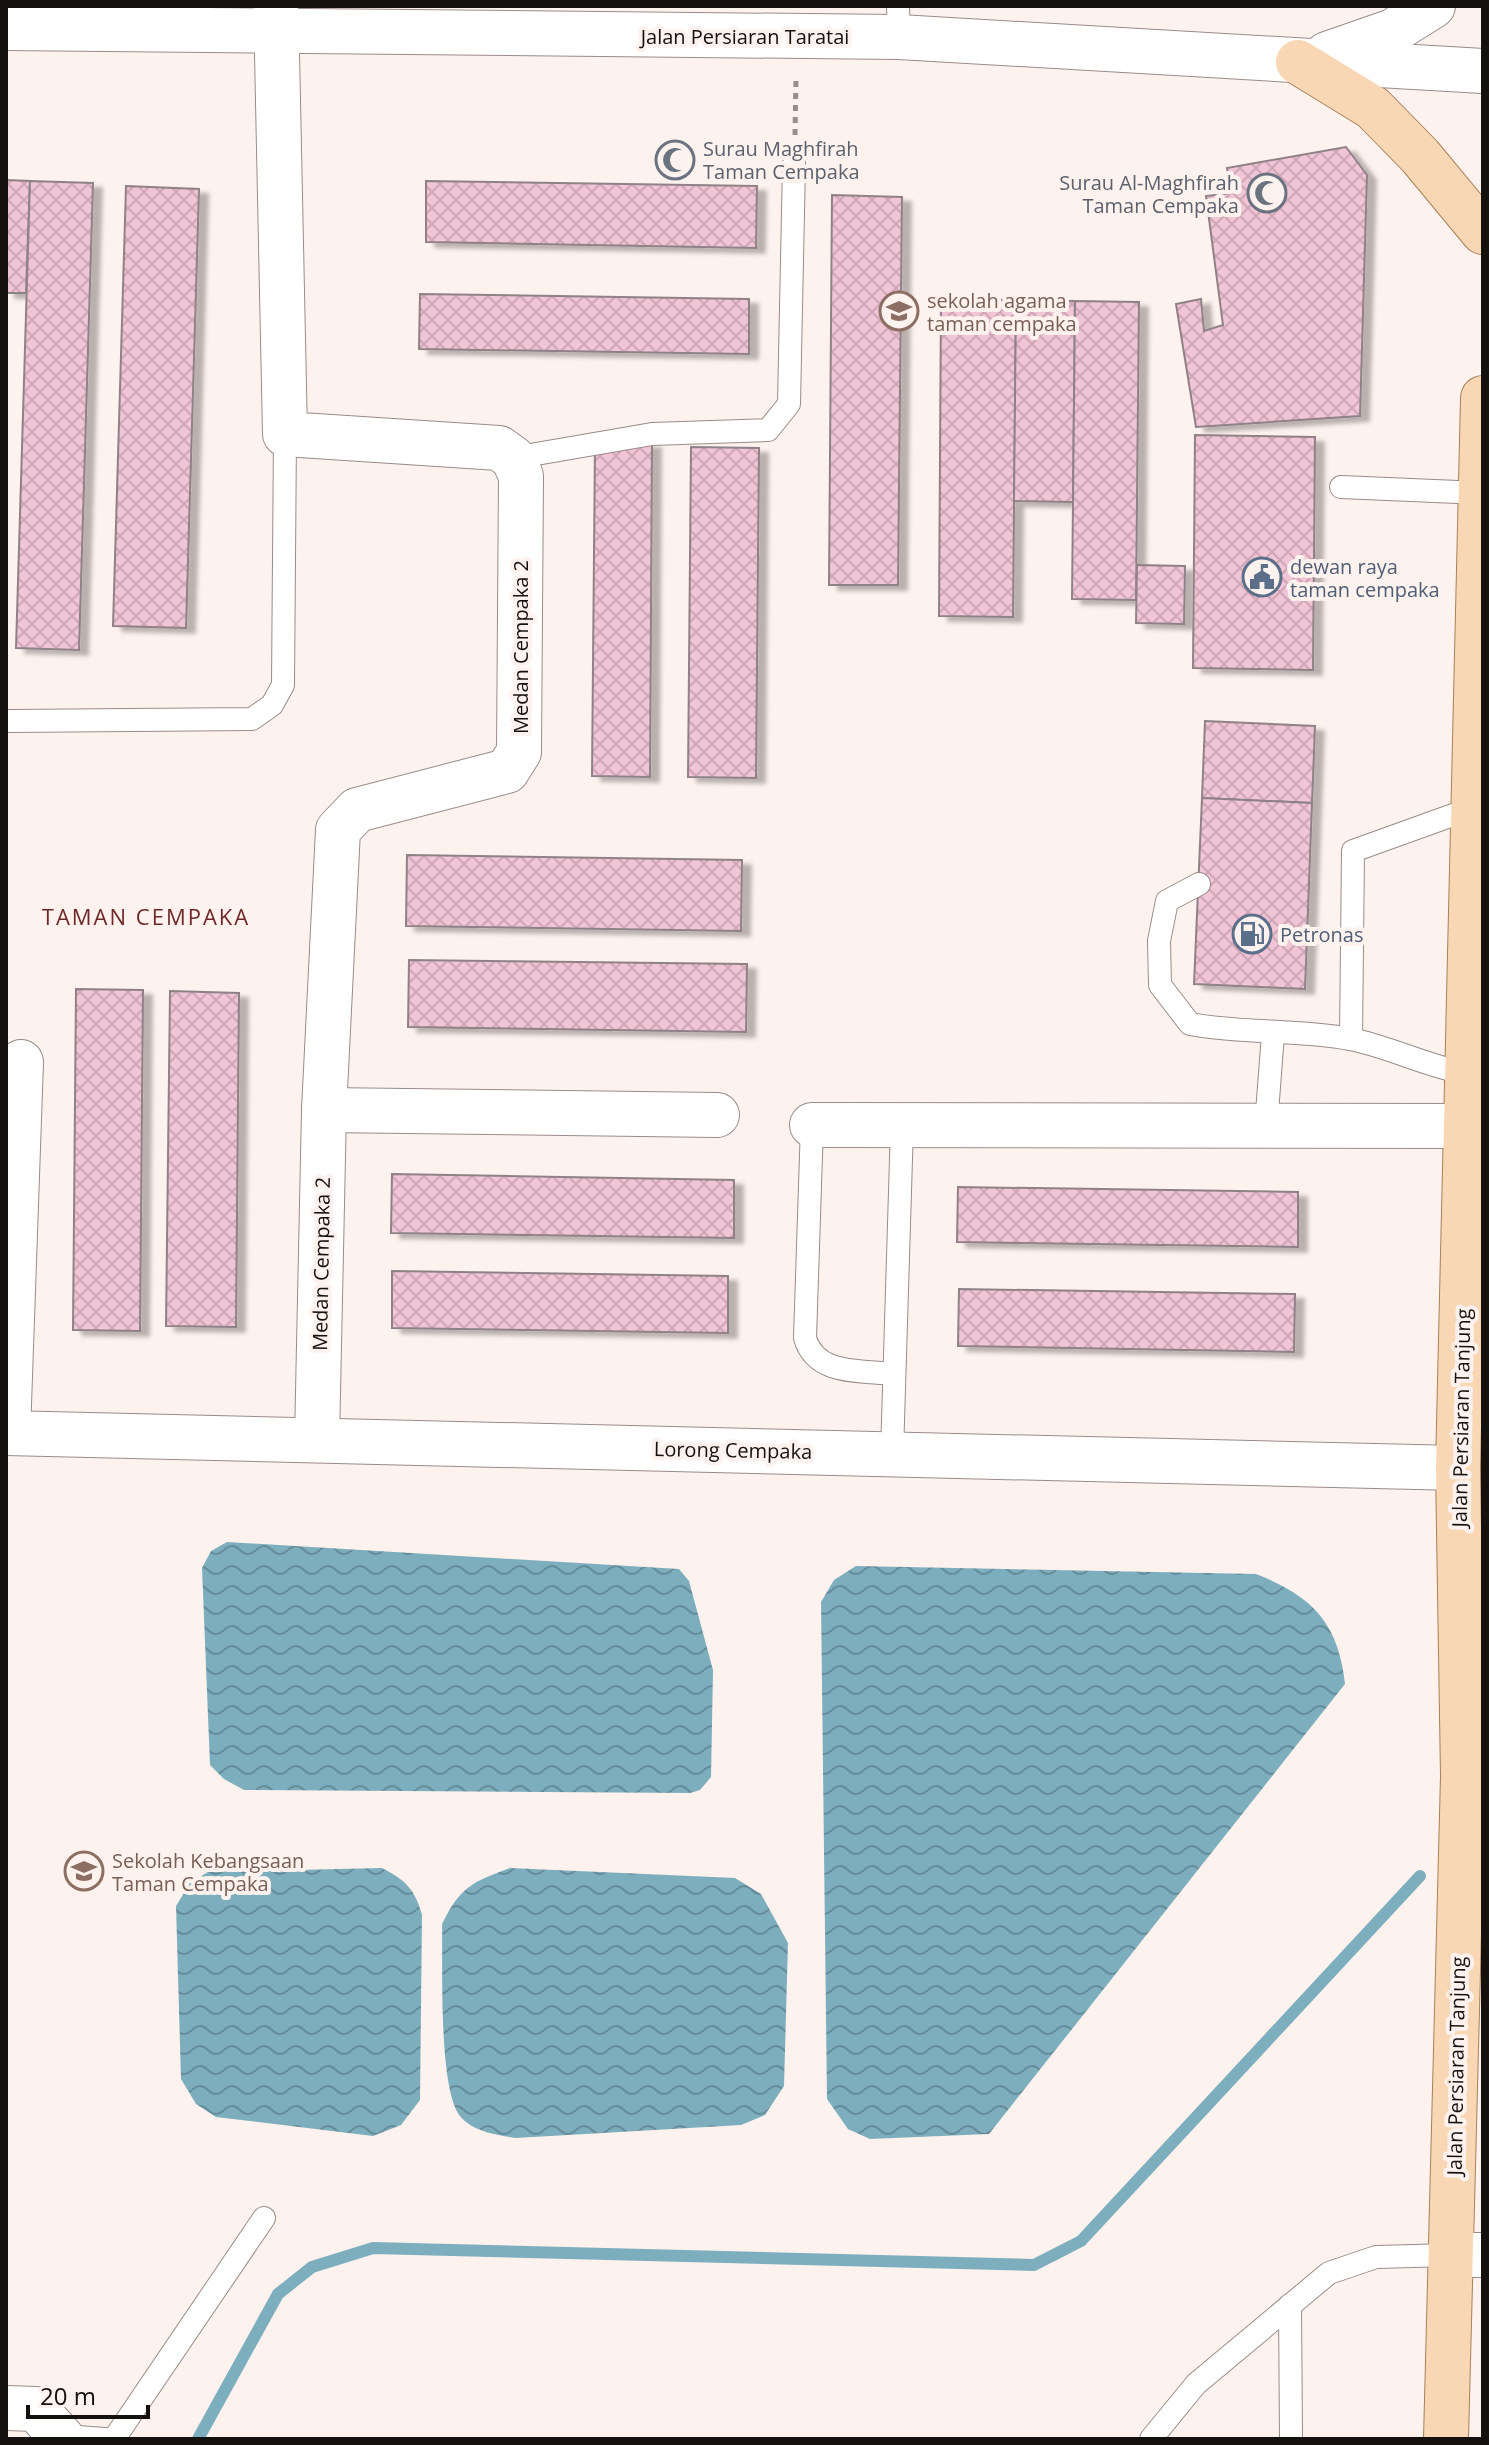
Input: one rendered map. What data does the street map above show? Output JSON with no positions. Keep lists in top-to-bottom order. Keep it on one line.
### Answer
{"streets":{"main road":["Jalan Persiaran Tanjung"],"street":["Jalan Persiaran Taratai","Medan Cempaka 2","Lorong Cempaka"]},"crossings":[["Medan Cempaka 2","Lorong Cempaka"],["Jalan Persiaran Tanjung","Lorong Cempaka"]],"districts":["TAMAN CEMPAKA"],"places":{"mosque":["Surau Maghfirah Taman Cempaka","Surau Al-Maghfirah Taman Cempaka"],"school or university":["sekolah agama taman cempaka","Sekolah Kebangsaan Taman Cempaka"],"public building":["dewan raya taman cempaka"],"fuel station":["Petronas"]},"scale_bar":"20 m"}
